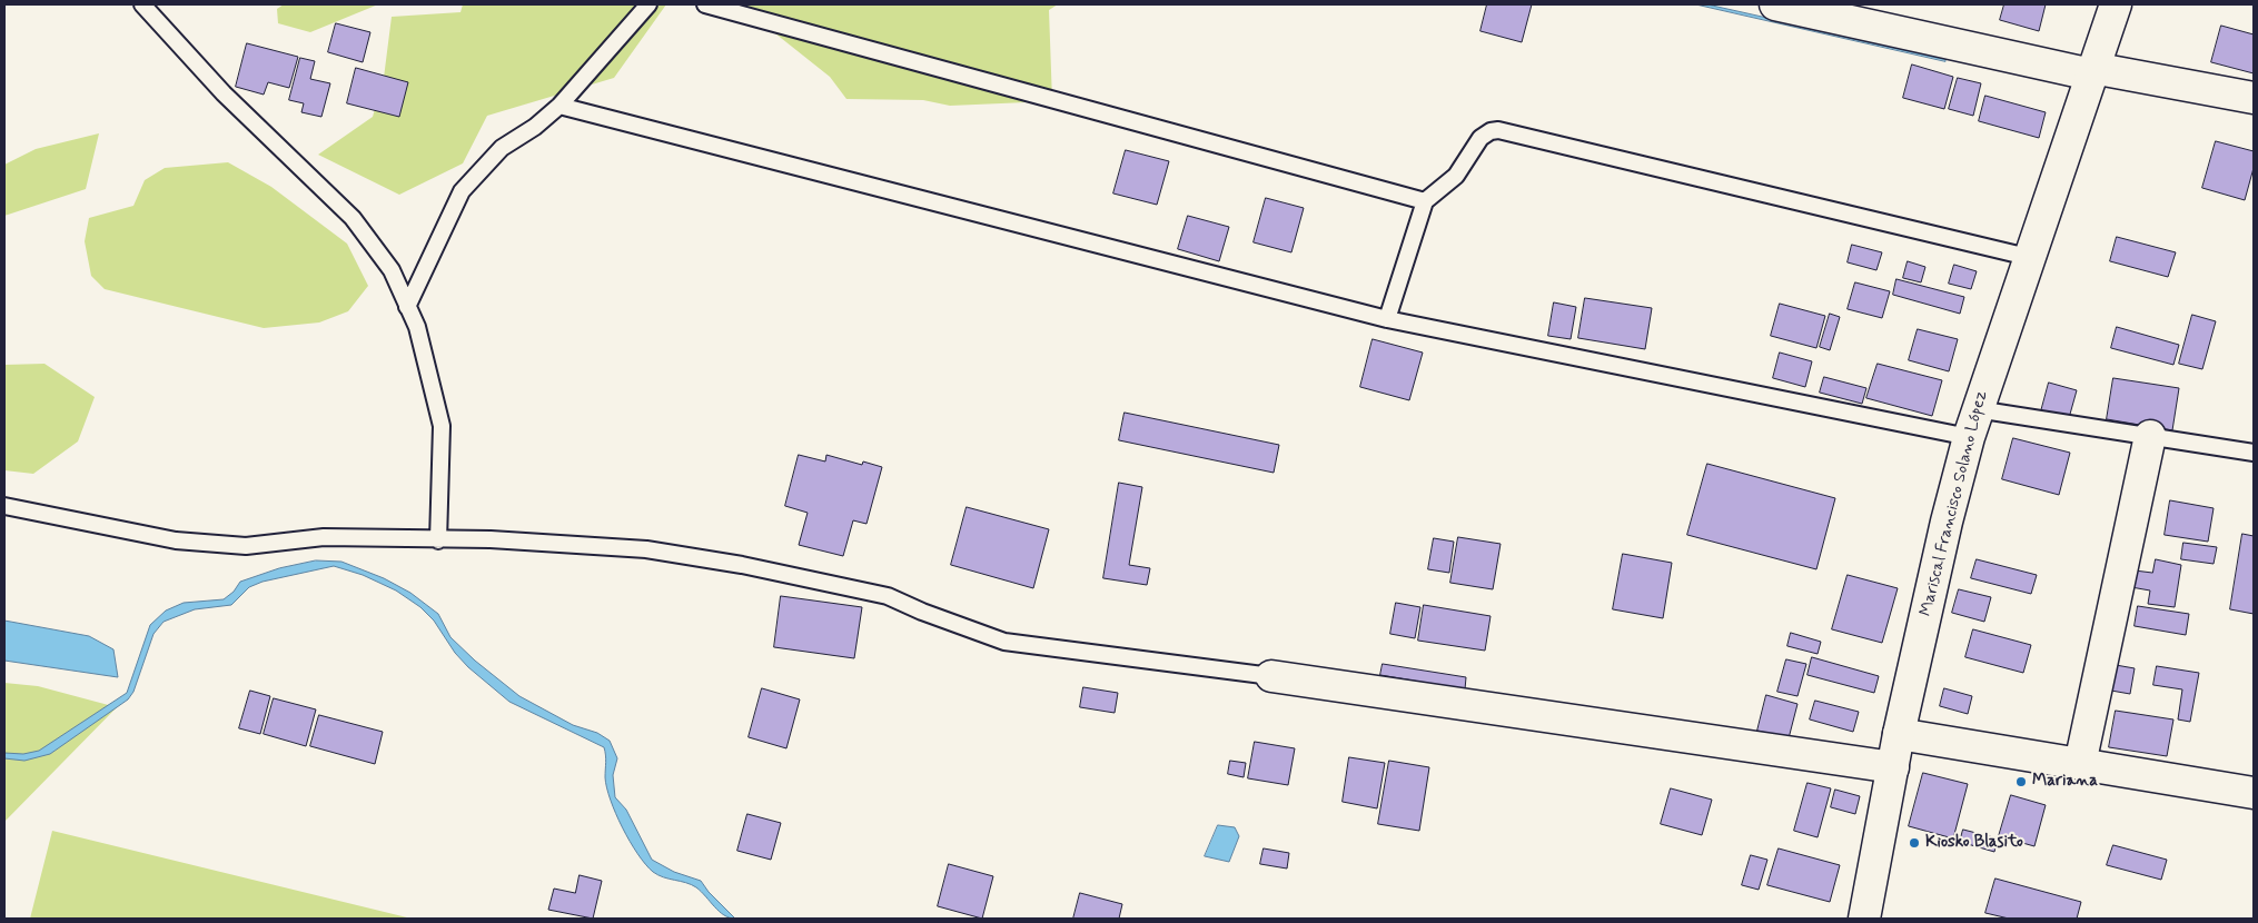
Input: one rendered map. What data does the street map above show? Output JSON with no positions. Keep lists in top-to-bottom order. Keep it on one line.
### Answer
{"streets":{"street":["Mariscal Francisco Solano López"]},"places":["Mariana","Kiosko Blasito"]}
